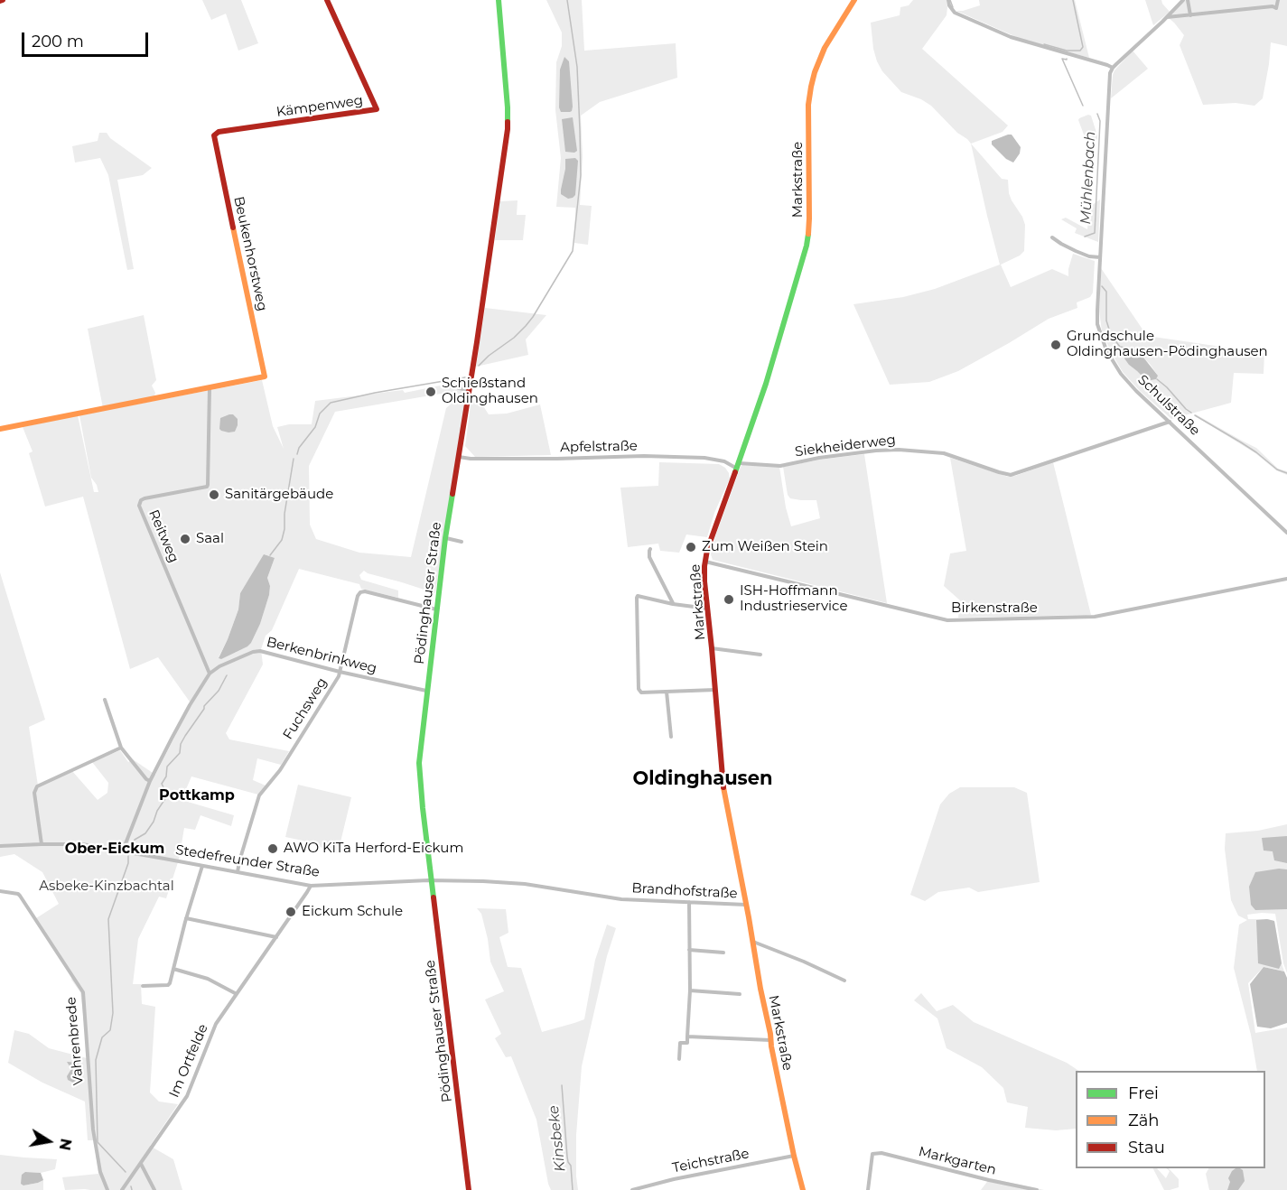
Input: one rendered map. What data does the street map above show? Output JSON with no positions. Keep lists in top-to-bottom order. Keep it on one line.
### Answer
{"streets":{"street":["Kämpenweg","Markstraße","Beukenhorstweg","Schulstraße","Siekheiderweg","Apfelstraße","Reitweg","Pödinghauser Straße","Birkenstraße","Berkenbrinkweg","Fuchsweg","Stedefreunder Straße","Brandhofstraße","Vahrenbrede","Im Ortfelde","Teichstraße","Markgarten"]},"crossings":[["Kämpenweg","Beukenhorstweg"],["Markstraße","Siekheiderweg"],["Markstraße","Apfelstraße"],["Markstraße","Birkenstraße"],["Markstraße","Brandhofstraße"],["Markstraße","Teichstraße"],["Beukenhorstweg","Reitweg"],["Schulstraße","Siekheiderweg"],["Siekheiderweg","Apfelstraße"],["Apfelstraße","Pödinghauser Straße"],["Reitweg","Berkenbrinkweg"],["Pödinghauser Straße","Berkenbrinkweg"],["Pödinghauser Straße","Fuchsweg"],["Pödinghauser Straße","Stedefreunder Straße"],["Berkenbrinkweg","Fuchsweg"],["Berkenbrinkweg","Stedefreunder Straße"],["Fuchsweg","Stedefreunder Straße"],["Stedefreunder Straße","Brandhofstraße"],["Stedefreunder Straße","Im Ortfelde"]],"districts":["Oldinghausen","Pottkamp","Ober-Eickum"],"water":["Mühlenbach","Kinsbeke"],"parks":["Asbeke-Kinzbachtal"],"places":["Grundschule Oldinghausen-Pödinghausen","Schießstand Oldinghausen","Sanitärgebäude","Saal","Zum Weißen Stein","ISH-Hoffmann Industrieservice","AWO KiTa Herford-Eickum","Eickum Schule"],"legend":["Frei","Zäh","Stau"],"scale_bar":"200 m","north":"right"}
